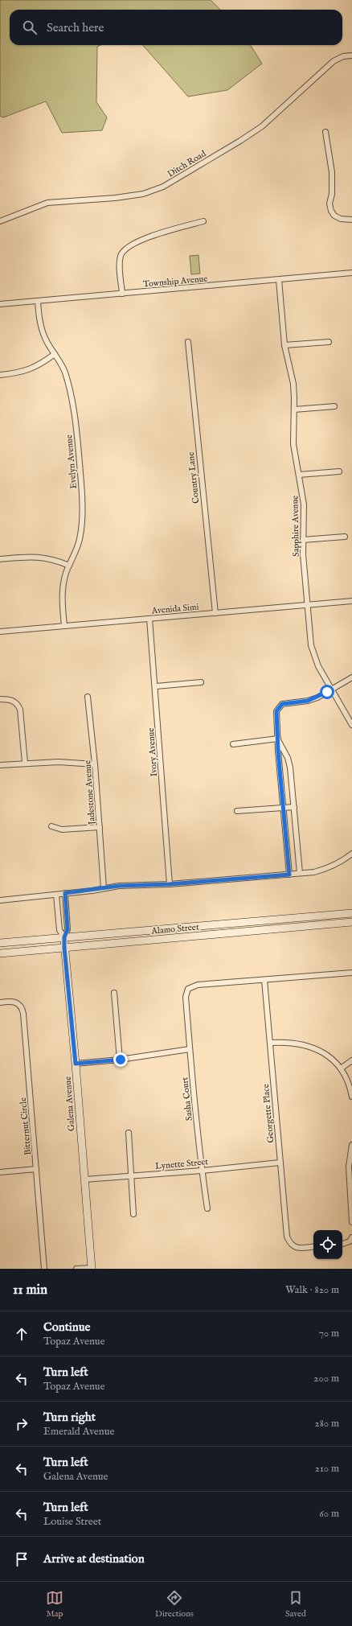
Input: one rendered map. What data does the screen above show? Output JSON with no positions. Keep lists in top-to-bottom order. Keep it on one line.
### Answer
{"streets":{"main road":["Alamo Street","Galena Avenue"],"street":["Ditch Road","Township Avenue","Evelyn Avenue","Country Lane","Sapphire Avenue","Avenida Simi","Ivory Avenue","Jadestone Avenue","Sasha Court","Georgette Place","Bitternut Circle","Lynette Street"]},"crossings":[["Township Avenue","Evelyn Avenue"],["Township Avenue","Sapphire Avenue"],["Evelyn Avenue","Avenida Simi"],["Country Lane","Avenida Simi"],["Sapphire Avenue","Avenida Simi"],["Avenida Simi","Ivory Avenue"],["Alamo Street","Galena Avenue"],["Sasha Court","Georgette Place"],["Sasha Court","Lynette Street"],["Galena Avenue","Lynette Street"],["Georgette Place","Lynette Street"]],"page":{"search":"Search here","heading":["11 min","Walk · 820 m"],"list":[["Continue","Topaz Avenue","70 m"],["Turn left","Topaz Avenue","200 m"],["Turn right","Emerald Avenue","280 m"],["Turn left","Galena Avenue","210 m"],["Turn left","Louise Street","60 m"],"Arrive at destination"],"nav":["Map","Directions","Saved"]}}
